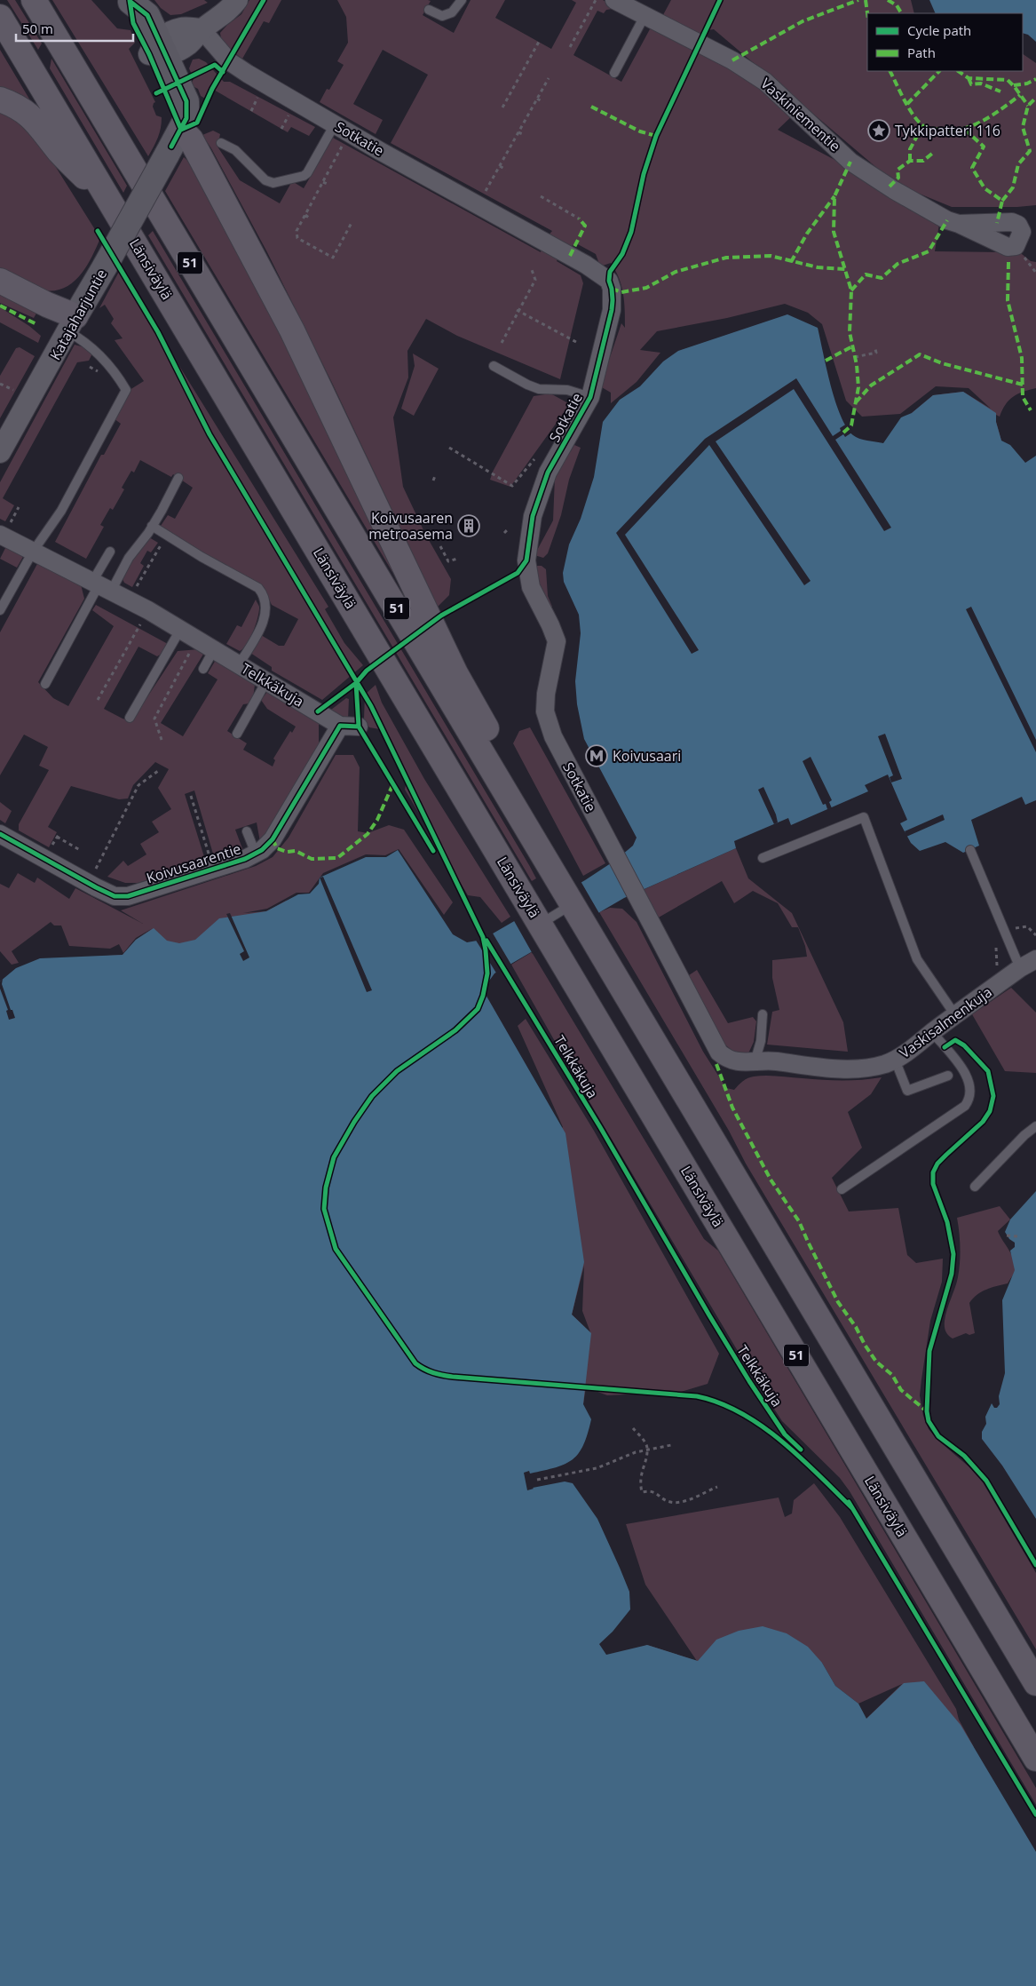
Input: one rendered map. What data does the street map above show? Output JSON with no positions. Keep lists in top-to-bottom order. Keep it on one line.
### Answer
{"streets":{"highway":["51","Länsiväylä"],"main road":["Katajaharjuntie"],"street":["Vaskiniementie","Sotkatie","Telkkäkuja","Koivusaarentie","Vaskisalmenkuja"]},"crossings":[["Sotkatie","Vaskisalmenkuja"],["Telkkäkuja","Koivusaarentie"]],"places":{"place":["Tykkipatteri 116"],"building":["Koivusaaren metroasema"],"metro station":["Koivusaari"]},"legend":["Cycle path","Path"],"scale_bar":"50 m"}
